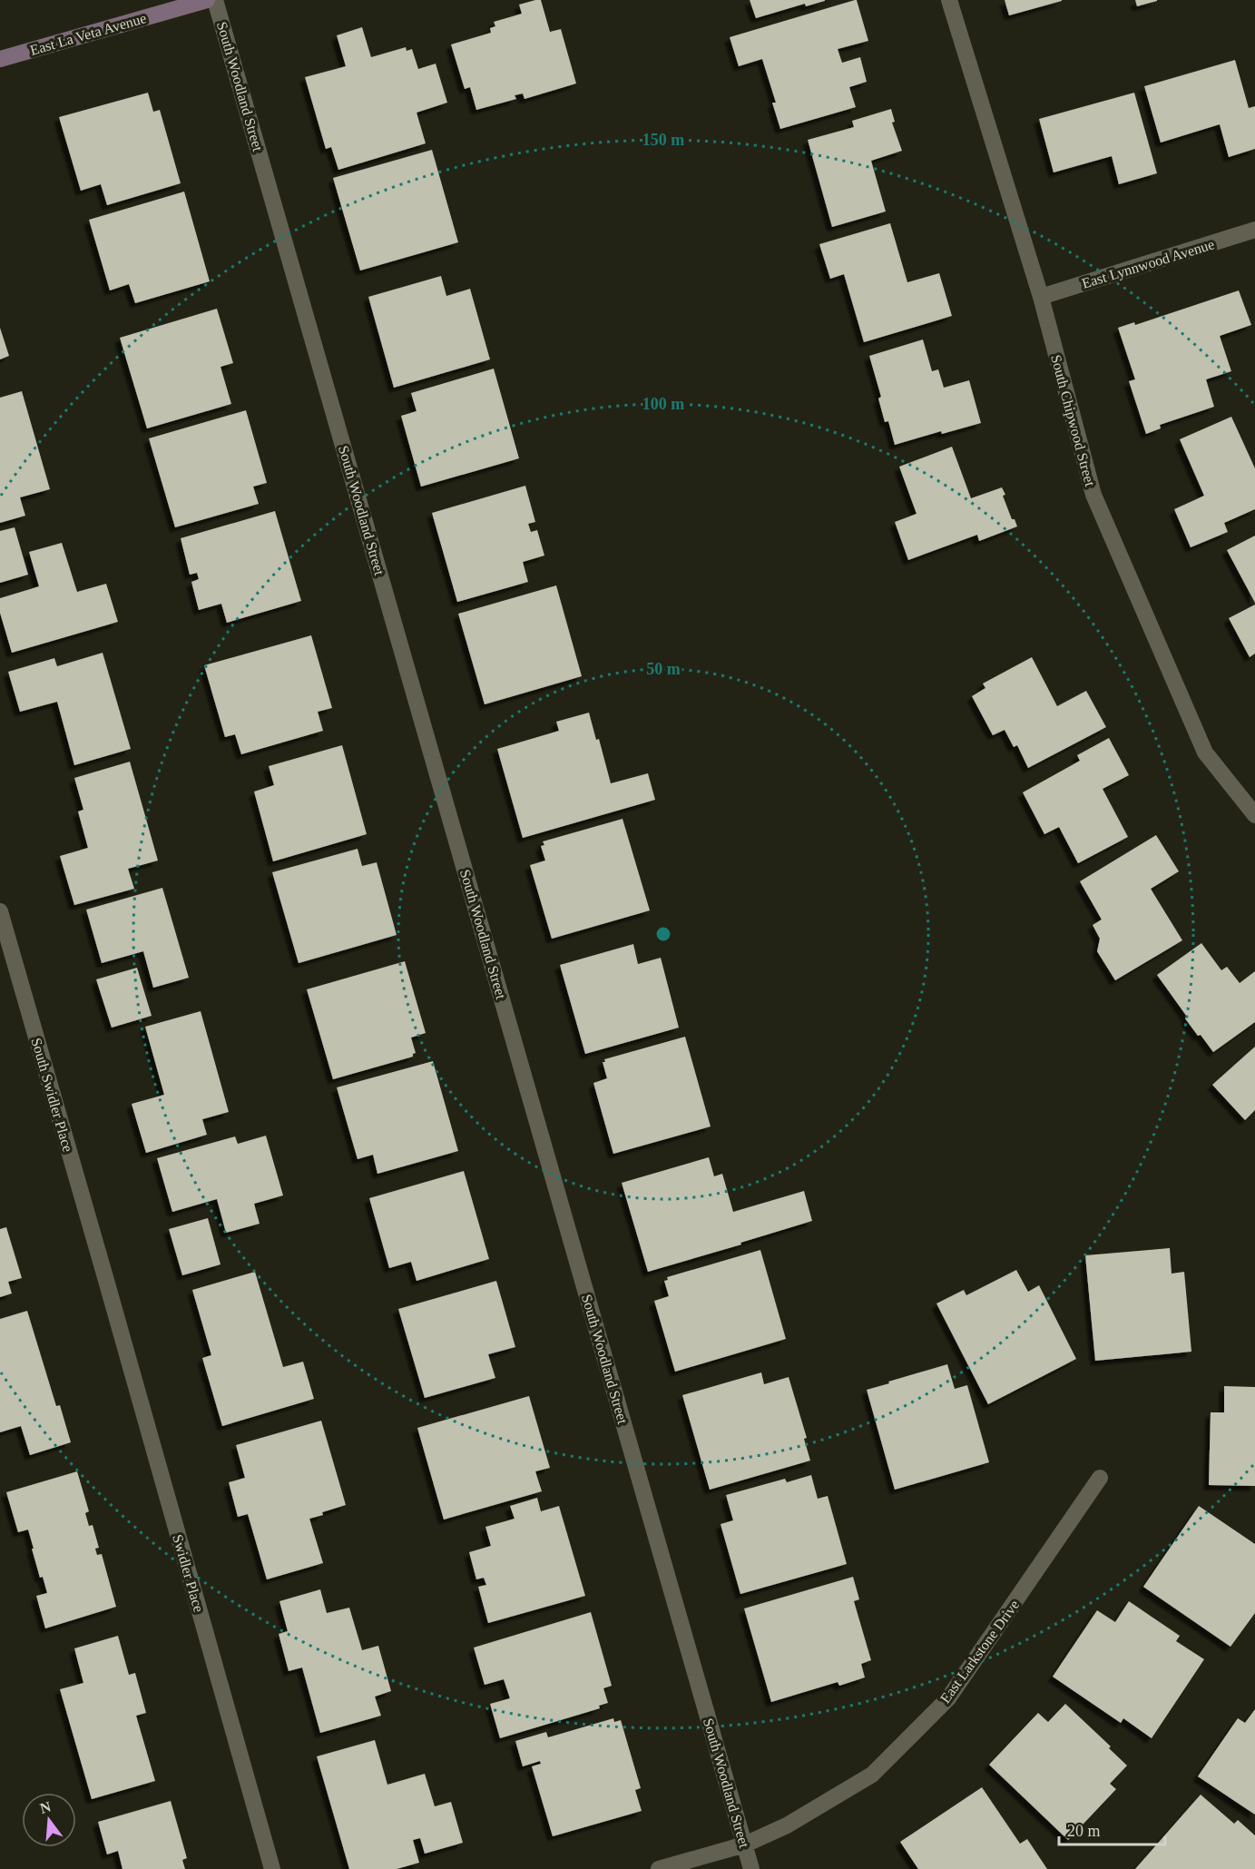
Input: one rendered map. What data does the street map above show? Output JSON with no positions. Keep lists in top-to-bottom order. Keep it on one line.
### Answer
{"streets":{"street":["East La Veta Avenue","South Woodland Street","East Lynnwood Avenue","South Chipwood Street","South Swidler Place","Swidler Place","East Larkstone Drive"]},"crossings":[["South Woodland Street","East Larkstone Drive"],["East Lynnwood Avenue","South Chipwood Street"],["South Swidler Place","Swidler Place"]],"scale_bar":"20 m","north":"top","rings":["150 m","100 m","50 m"]}
